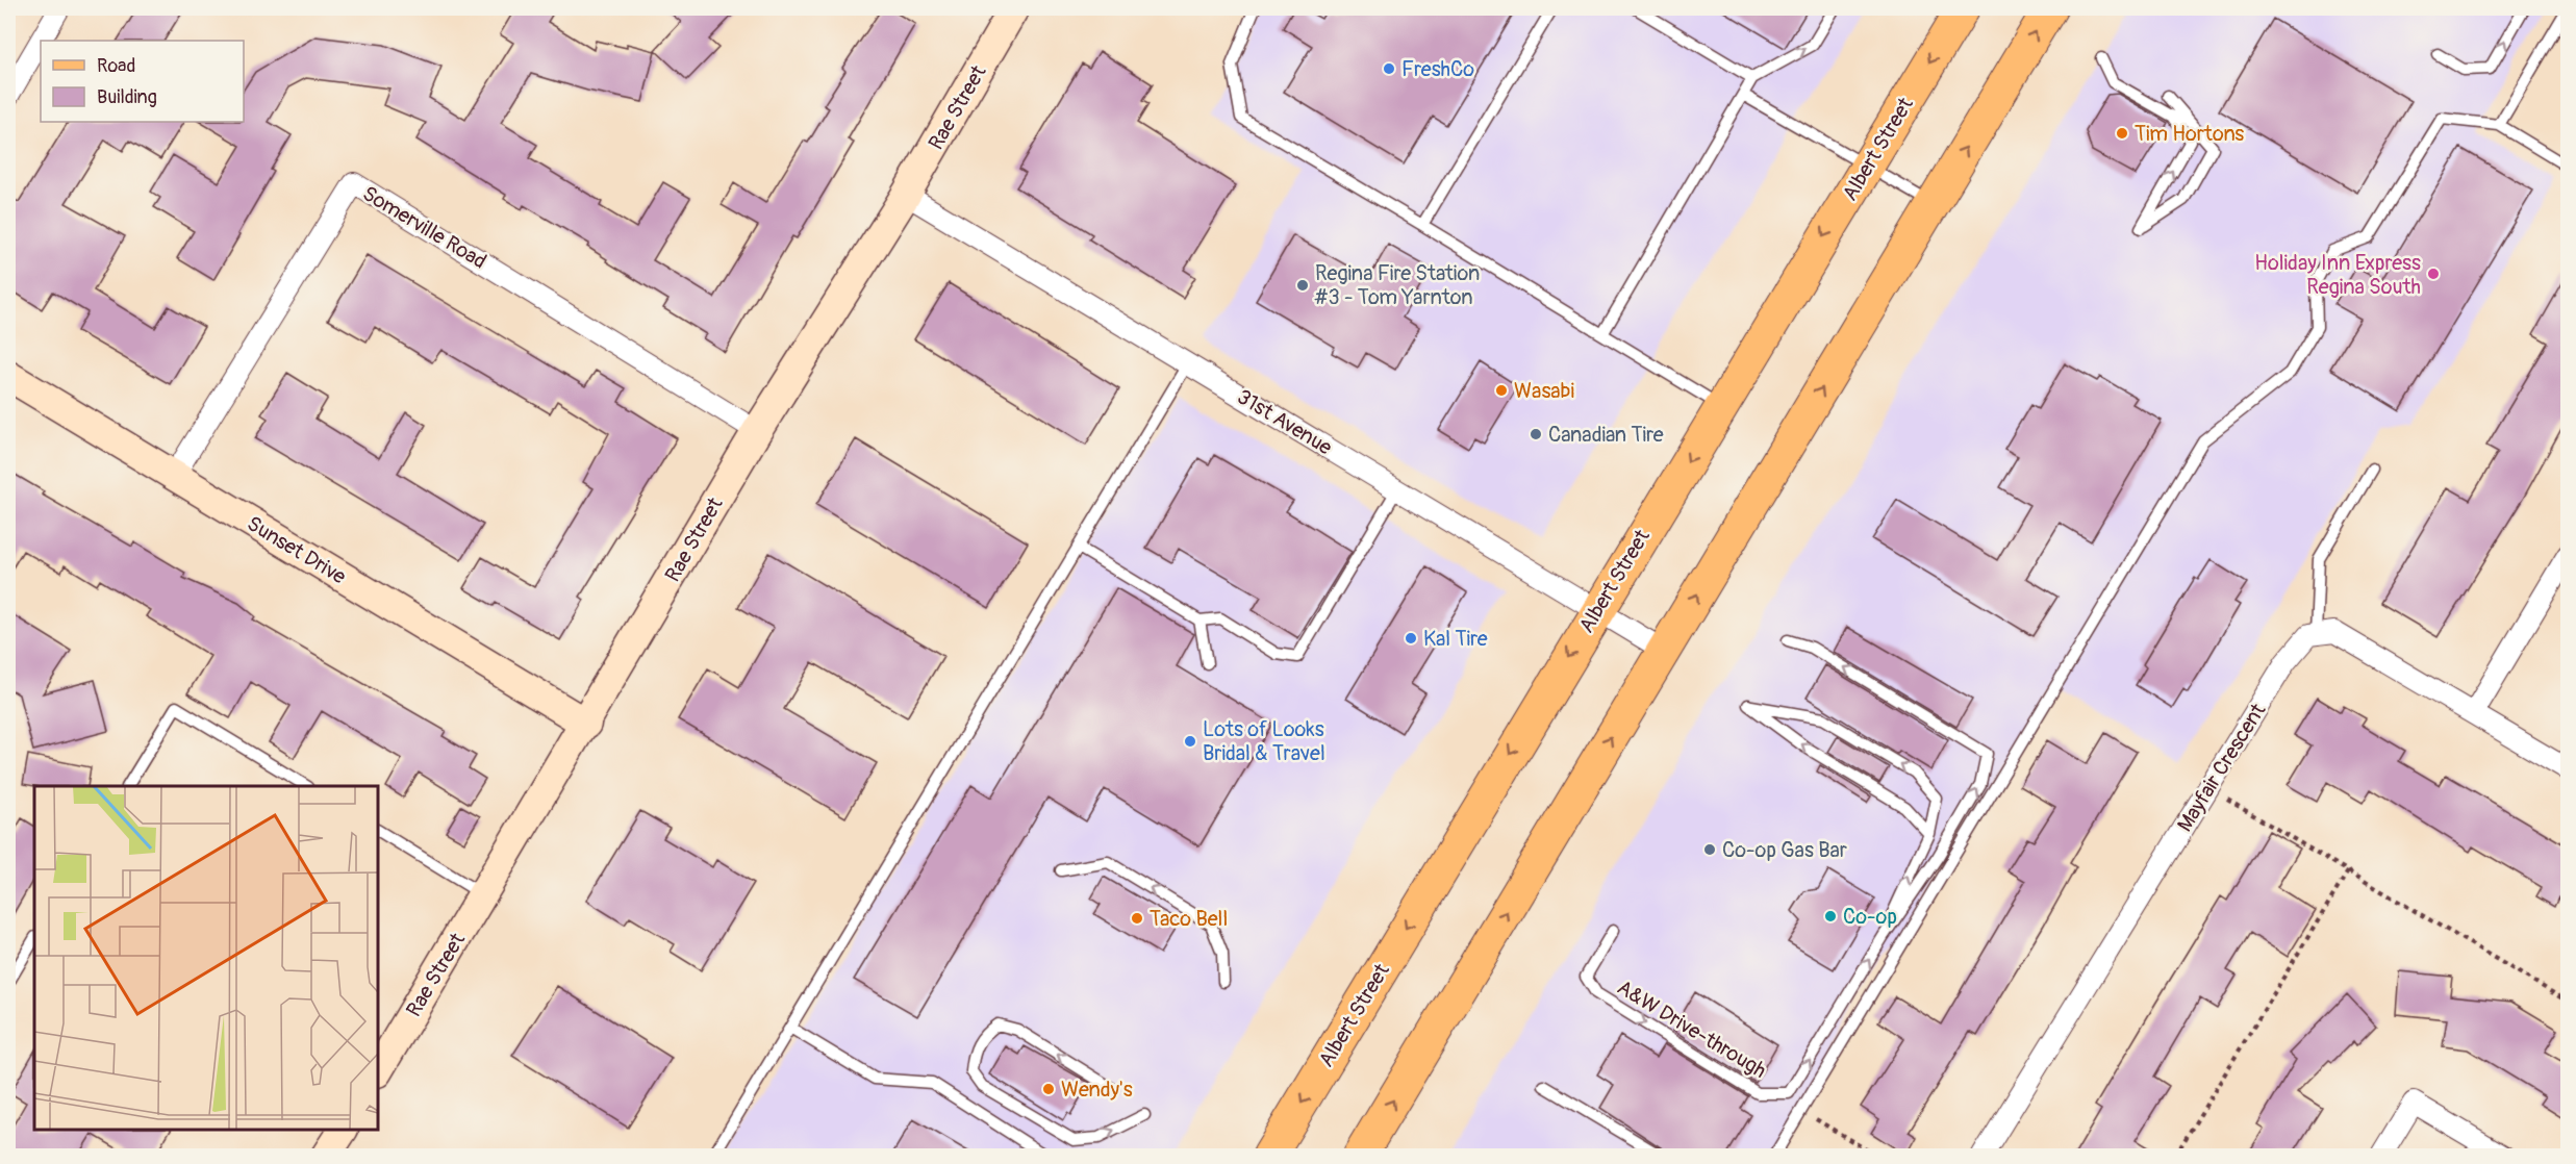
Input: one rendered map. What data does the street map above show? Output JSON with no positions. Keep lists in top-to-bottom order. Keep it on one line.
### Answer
{"streets":{"main road":["Albert Street"],"street":["Rae Street","Somerville Road","31st Avenue","Sunset Drive","Mayfair Crescent"],"lane":["A&W Drive-through"]},"crossings":[["Rae Street","Somerville Road"],["Rae Street","31st Avenue"],["Rae Street","Sunset Drive"],["Albert Street","31st Avenue"],["Somerville Road","Sunset Drive"]],"places":["FreshCo","Tim Hortons","Holiday Inn Express Regina South","Regina Fire Station #3 - Tom Yarnton","Wasabi","Canadian Tire","Kal Tire","Lots of Looks Bridal & Travel","Co-op Gas Bar","Co-op","Taco Bell","Wendy's"],"legend":["Road","Building"]}
